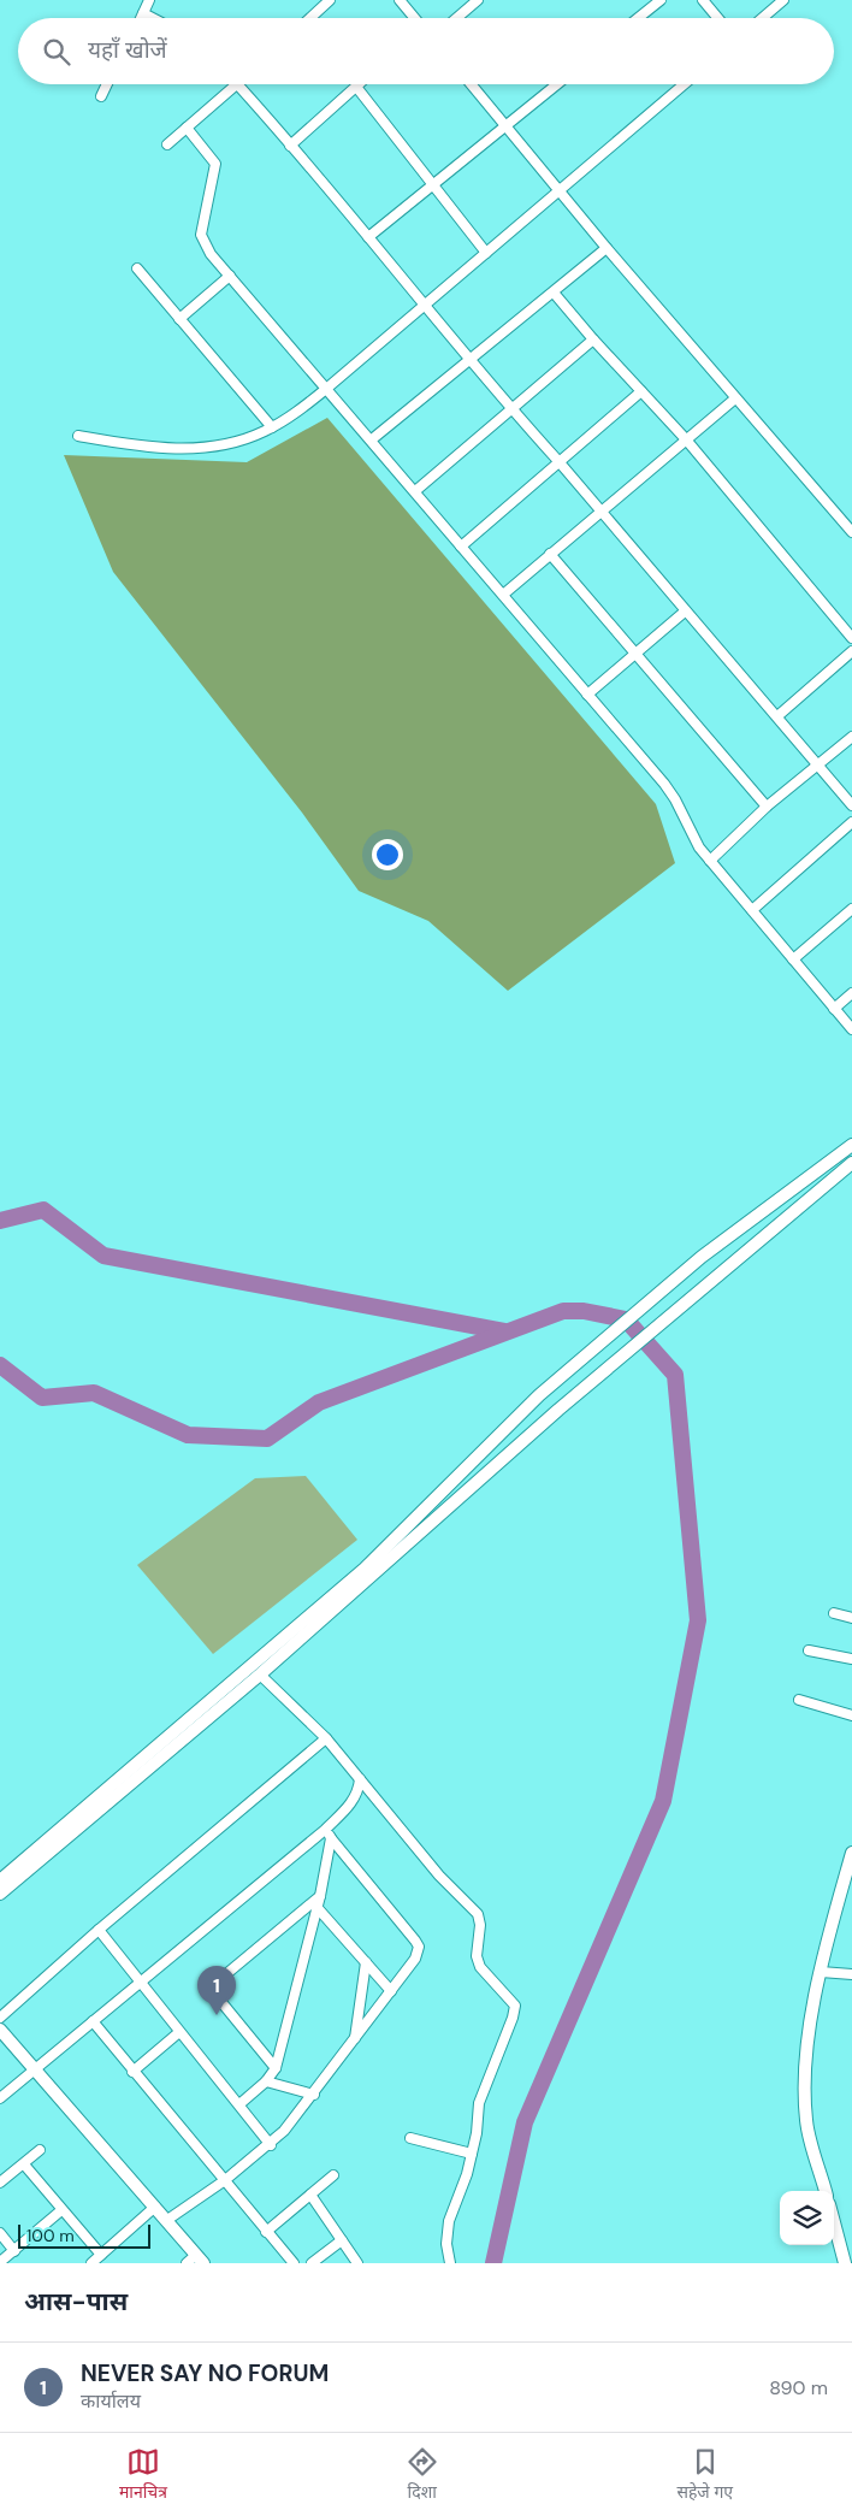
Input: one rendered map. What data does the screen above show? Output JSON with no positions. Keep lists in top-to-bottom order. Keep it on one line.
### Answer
{"scale_bar":"100 m","page":{"search":"यहाँ खोजें","pins":"1","scale":"100 m","heading":"आस-पास","list":[{"mark":"1","name":"NEVER SAY NO FORUM","note":"कार्यालय","value":"890 m"}],"nav":["मानचित्र","दिशा","सहेजे गए"]}}
